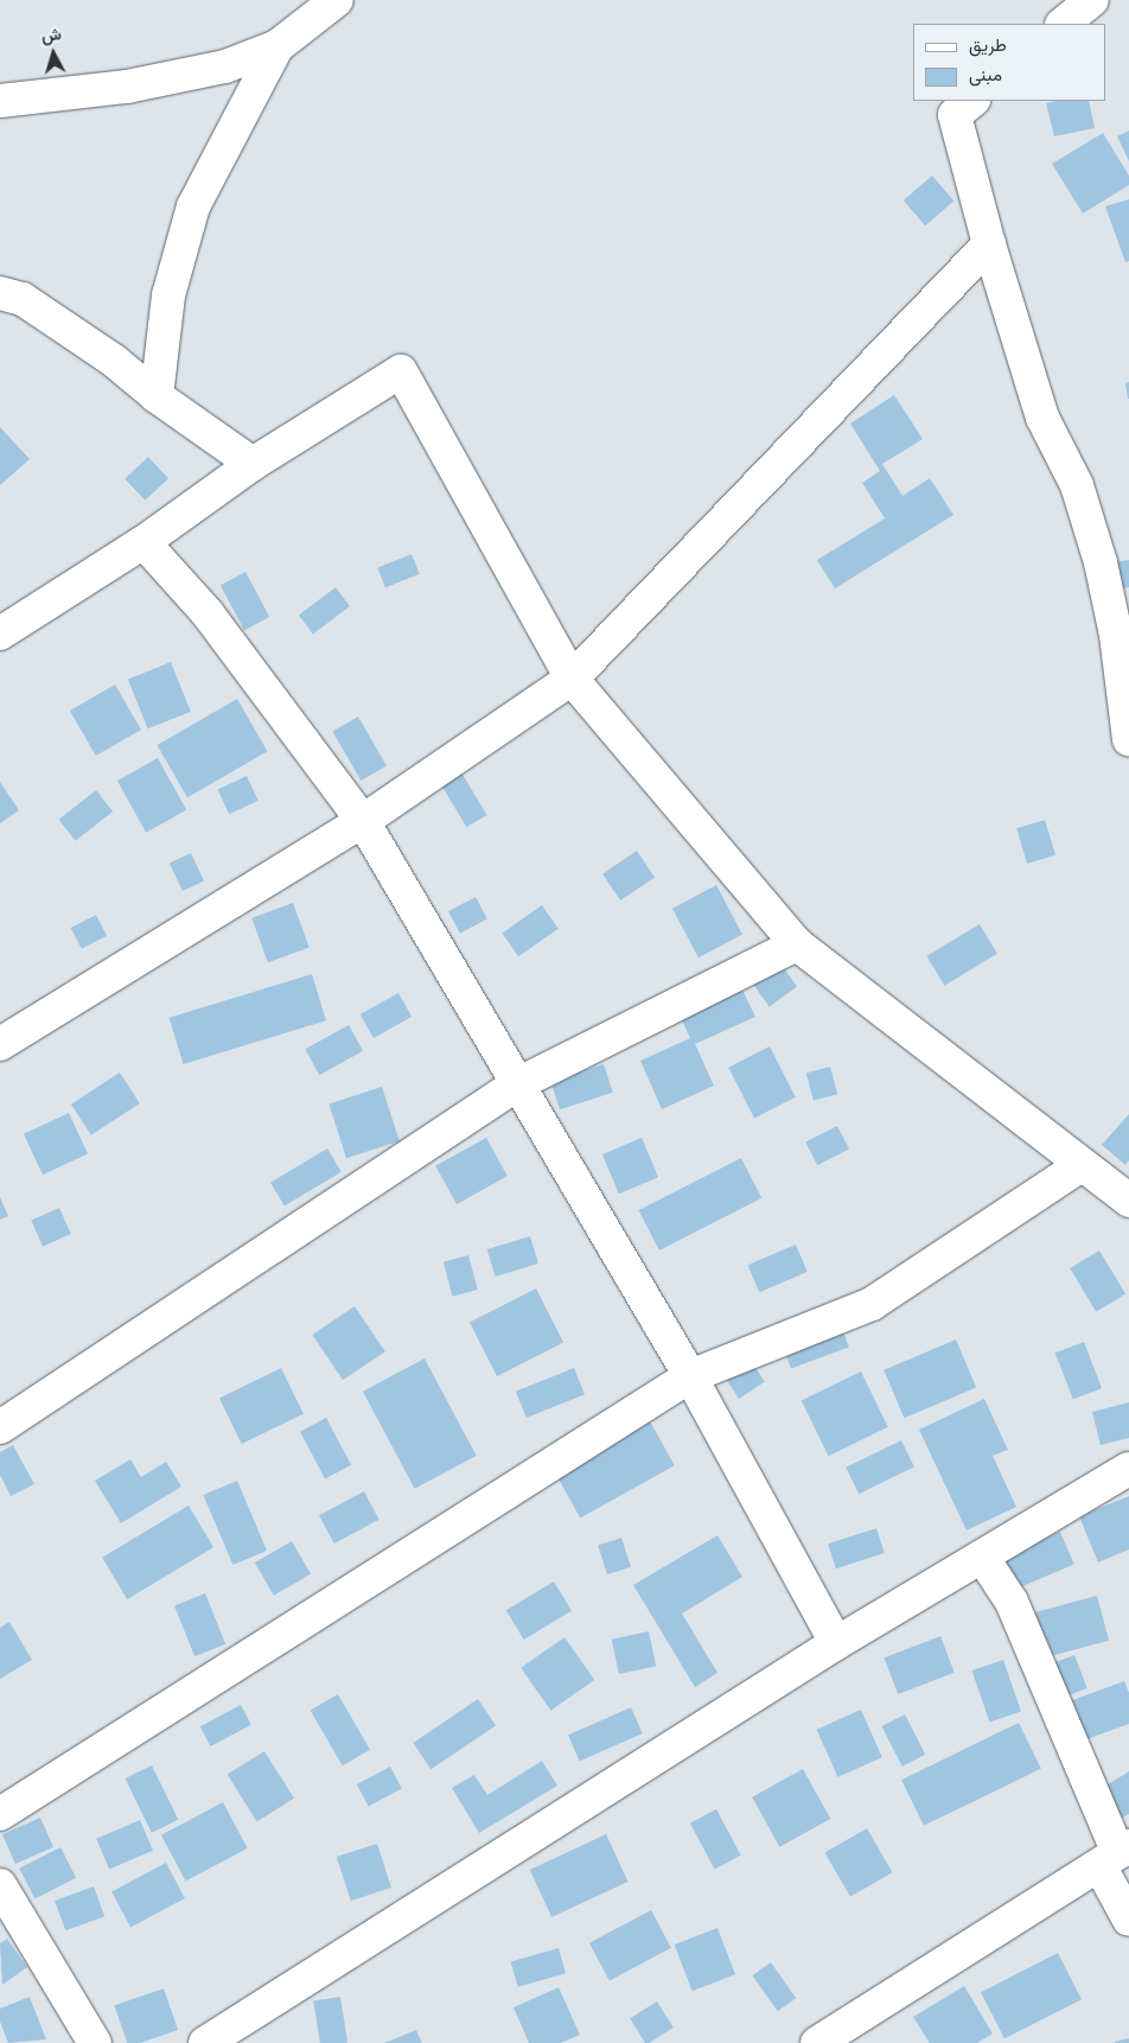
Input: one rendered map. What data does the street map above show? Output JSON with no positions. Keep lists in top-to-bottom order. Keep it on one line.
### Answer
{"legend":["طريق","مبنى"],"north":"top"}
